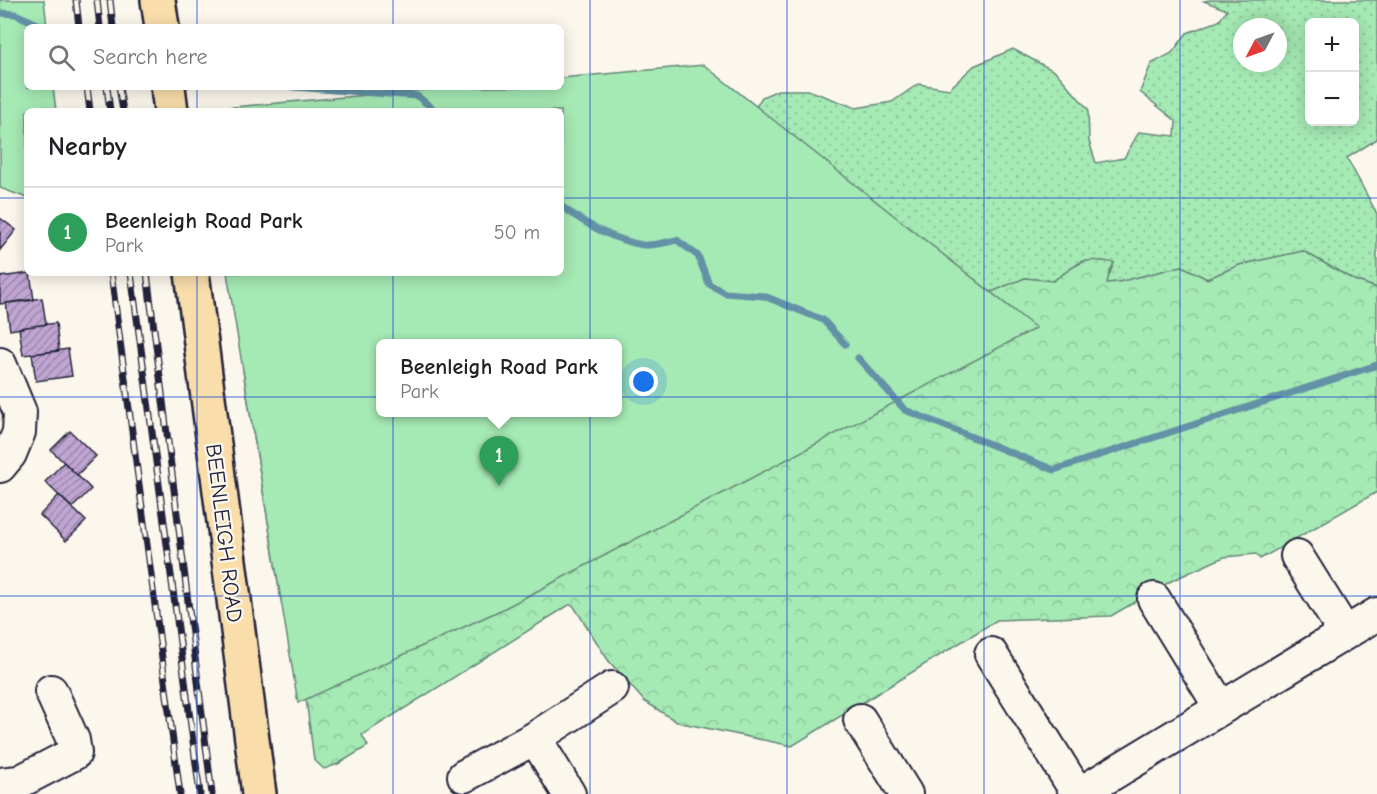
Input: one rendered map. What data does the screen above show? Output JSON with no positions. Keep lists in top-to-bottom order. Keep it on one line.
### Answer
{"streets":{"main road":["BEENLEIGH ROAD"]},"north":"bottom left","page":{"map_buttons":["+","−"],"search":"Search here","heading":"Nearby","list":[{"mark":"1","name":"Beenleigh Road Park","note":"Park","value":"50 m"}],"popup":["Beenleigh Road Park","Park"],"pins":"1"}}
